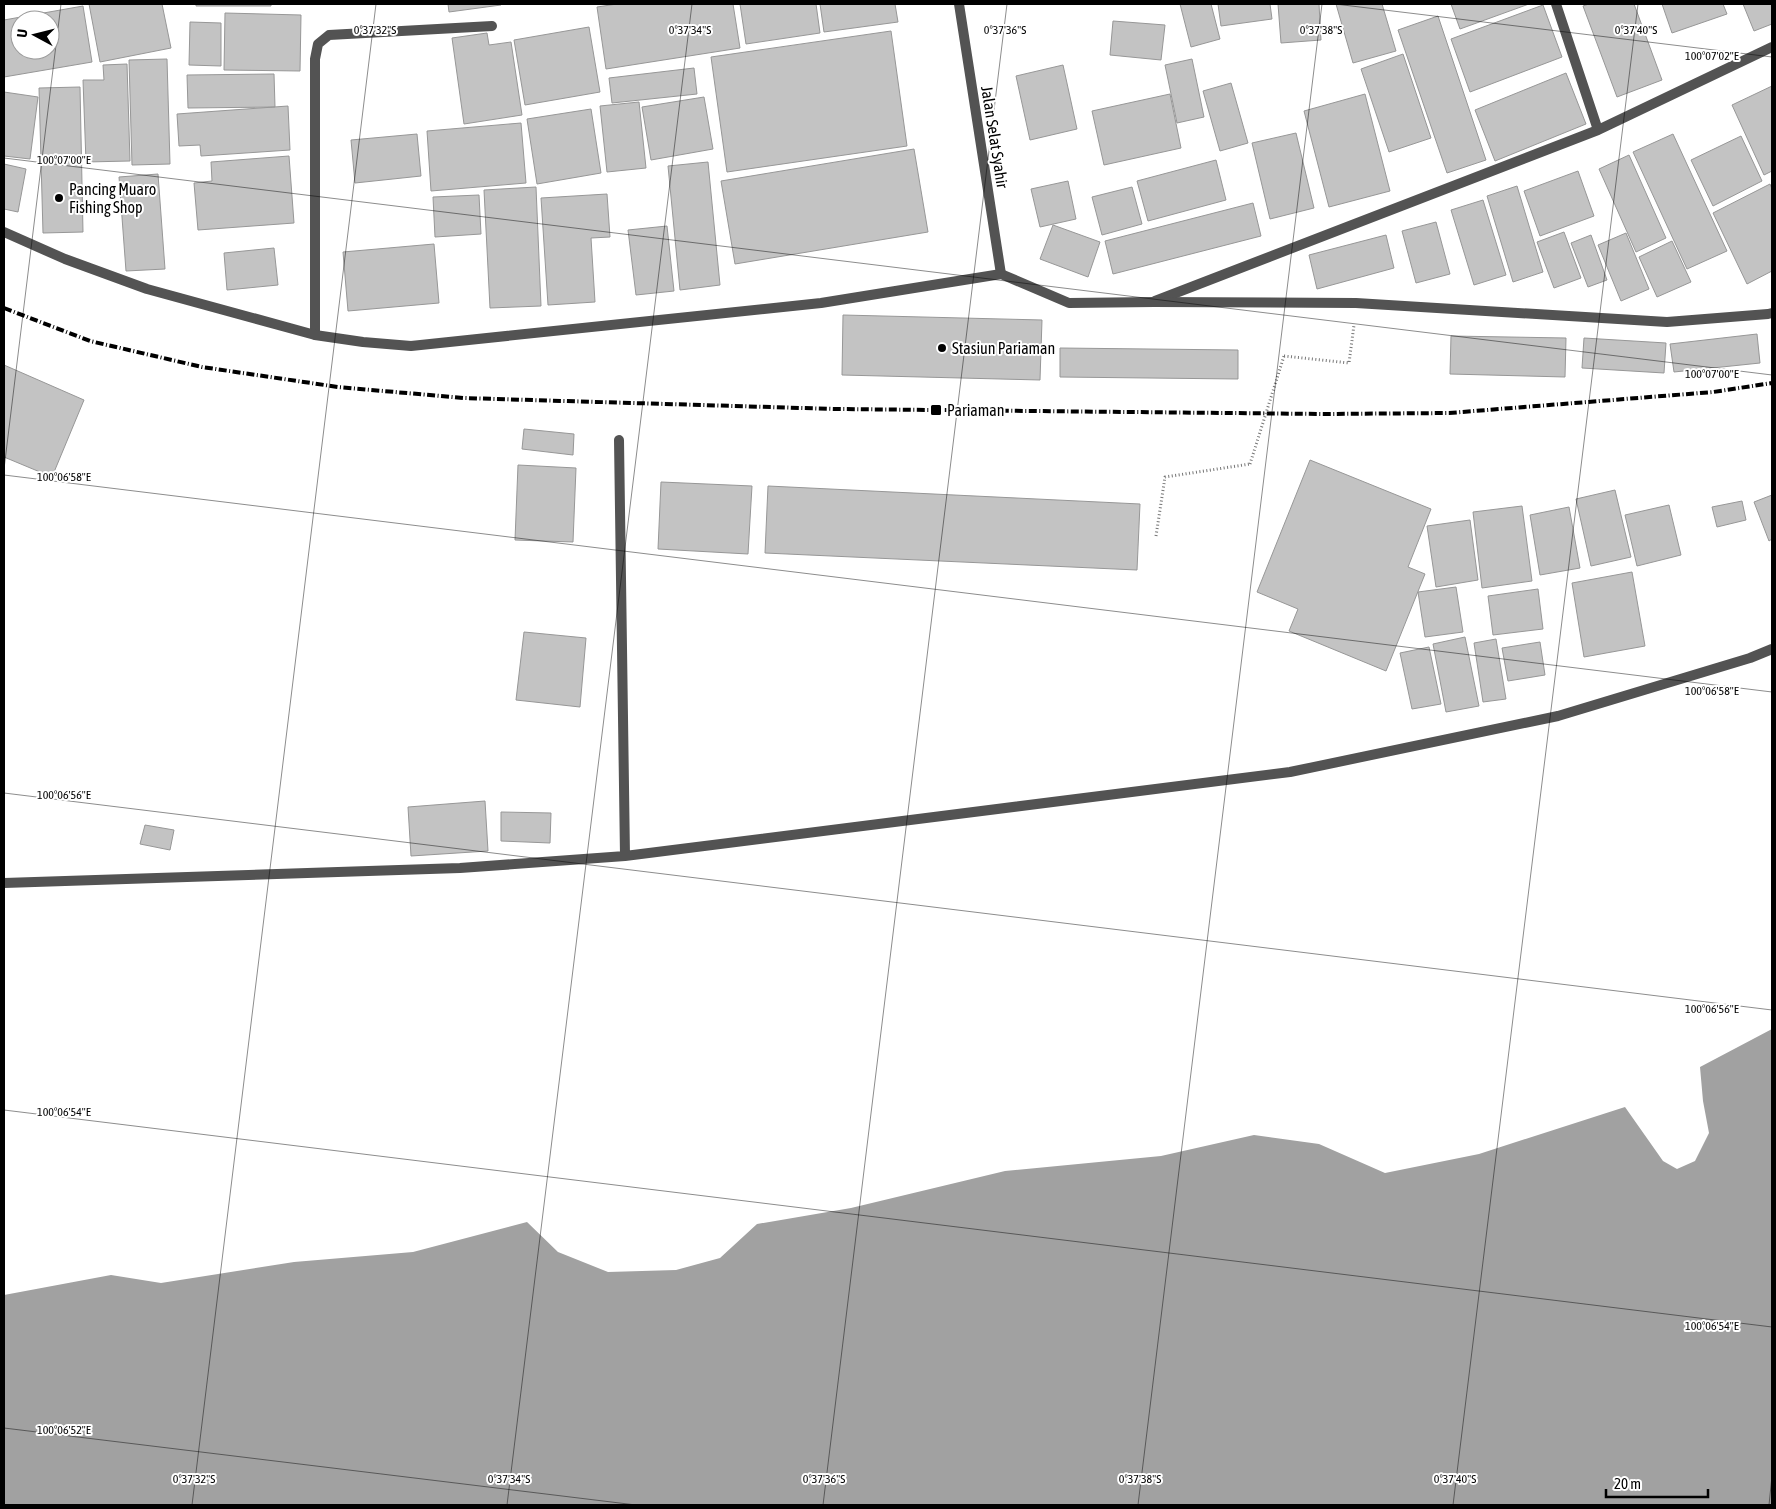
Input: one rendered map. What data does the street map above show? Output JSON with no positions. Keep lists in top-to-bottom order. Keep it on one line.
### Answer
{"streets":{"street":["Jalan Selat Syahir"]},"places":{"other":["Pancing Muaro Fishing Shop","Stasiun Pariaman"],"transit":["Pariaman"]},"scale_bar":"20 m","north":"left","coordinates":["0°37'32\"S","0°37'34\"S","0°37'36\"S","0°37'38\"S","0°37'40\"S","100°07'02\"E","100°07'00\"E","100°06'58\"E","100°06'56\"E","100°06'54\"E","100°06'52\"E"]}
